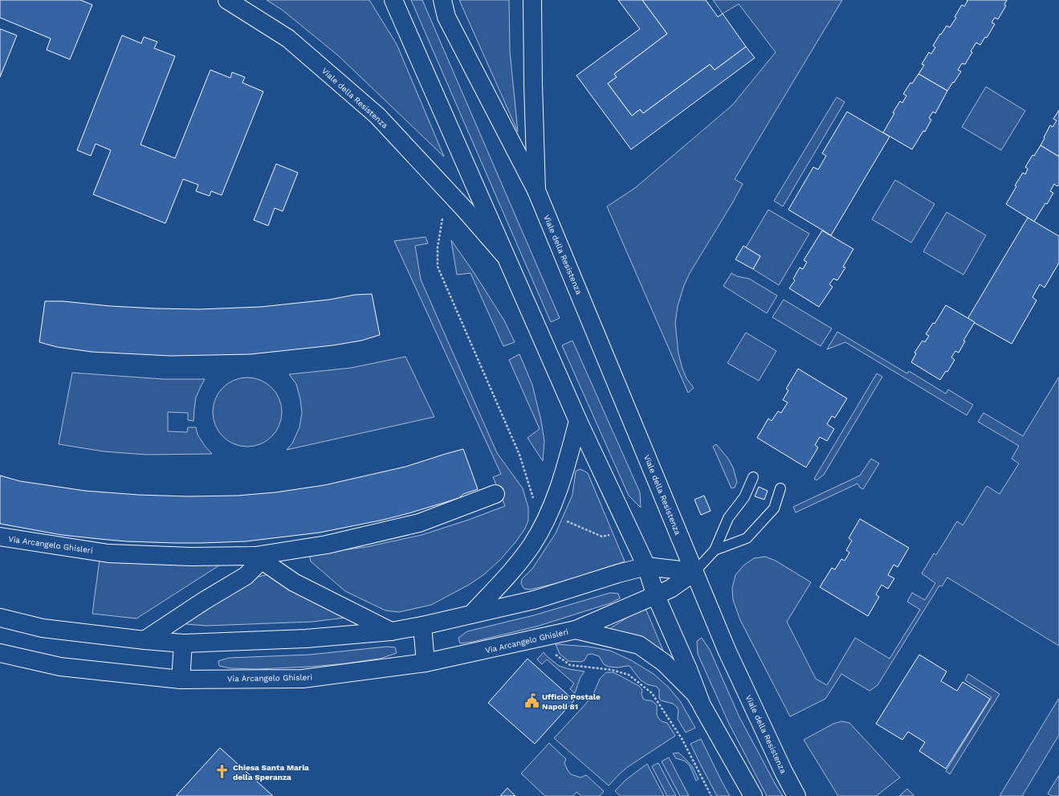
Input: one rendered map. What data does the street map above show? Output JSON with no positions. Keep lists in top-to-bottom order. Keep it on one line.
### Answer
{"streets":{"street":["Viale della Resistenza","Via Arcangelo Ghisleri"]},"crossings":[["Viale della Resistenza","Via Arcangelo Ghisleri"]],"places":{"public building":["Ufficio Postale Napoli 81"],"church":["Chiesa Santa Maria della Speranza"]}}
